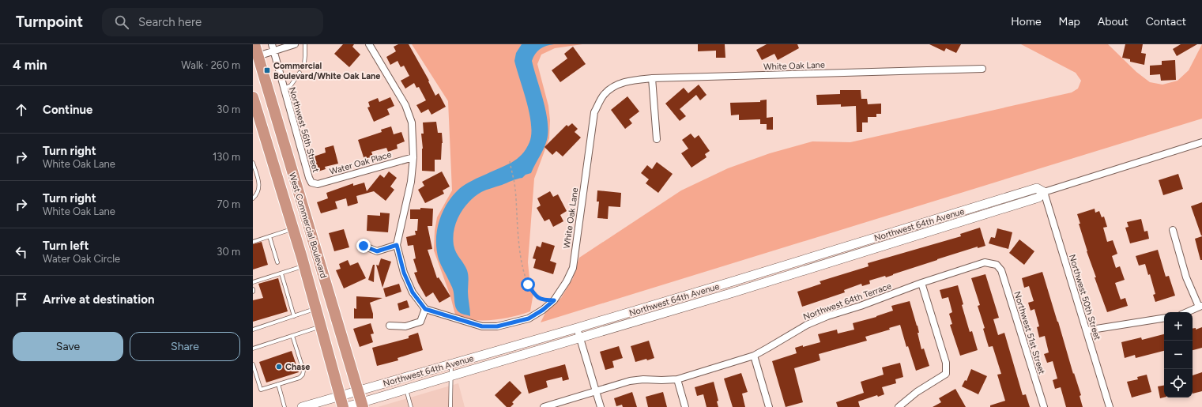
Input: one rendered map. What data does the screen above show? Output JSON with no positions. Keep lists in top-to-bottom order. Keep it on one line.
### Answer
{"streets":{"highway":["West Commercial Boulevard"],"street":["White Oak Lane","Northwest 56th Street","Water Oak Place","Northwest 64th Avenue","Northwest 50th Street","Northwest 64th Terrace","Northwest 51st Street"]},"crossings":[["Northwest 56th Street","Water Oak Place"],["Northwest 64th Avenue","West Commercial Boulevard"],["Northwest 64th Avenue","Northwest 50th Street"],["Northwest 64th Terrace","Northwest 51st Street"]],"places":{"transit":["Commercial Boulevard/White Oak Lane"],"other":["Chase"]},"page":{"header":"Turnpoint","search":"Search here","nav":["Home","Map","About","Contact"],"heading":["4 min","Walk · 260 m"],"list":[["Continue","30 m"],["Turn right","White Oak Lane","130 m"],["Turn right","White Oak Lane","70 m"],["Turn left","Water Oak Circle","30 m"],"Arrive at destination"],"map_buttons":["+","−"],"buttons":["Save","Share"]}}
